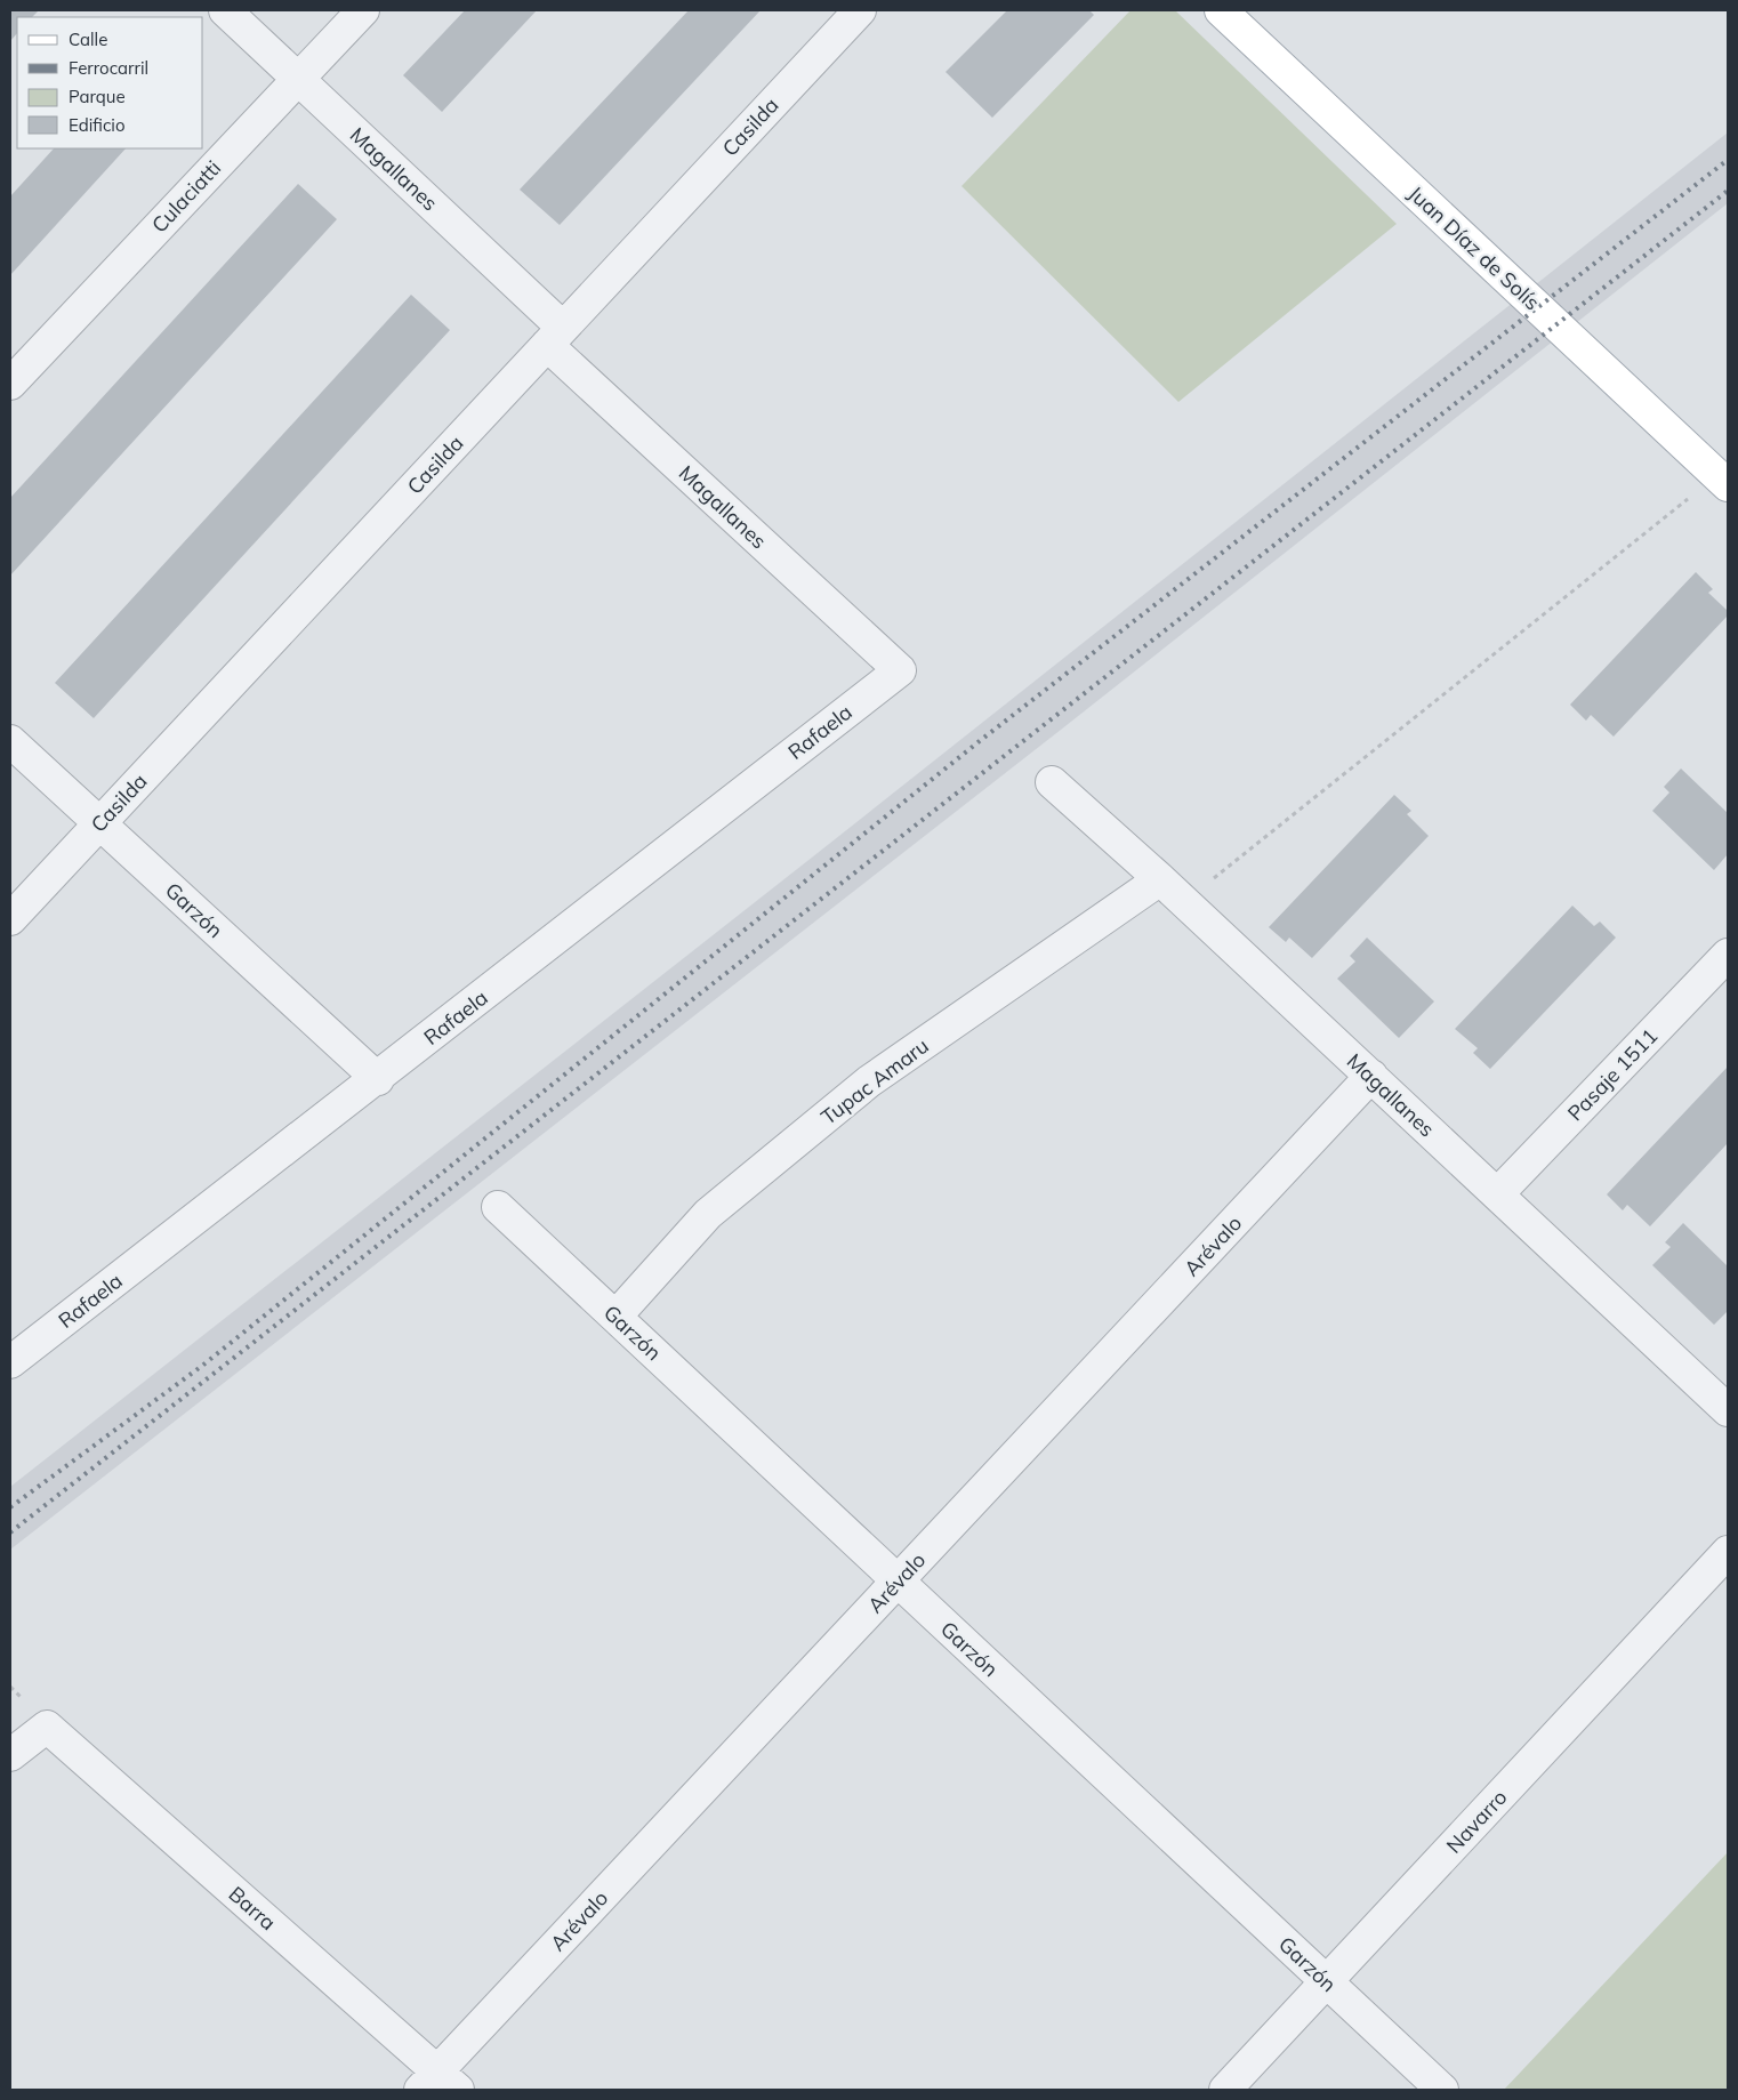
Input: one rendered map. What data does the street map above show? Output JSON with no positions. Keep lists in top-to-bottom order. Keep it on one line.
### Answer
{"streets":{"main road":["Juan Díaz de Solís"],"street":["Casilda","Magallanes","Culaciatti","Rafaela","Garzón","Pasaje 1511","Tupac Amaru","Arévalo","Navarro","Barra"]},"crossings":[["Casilda","Magallanes"],["Casilda","Garzón"],["Magallanes","Culaciatti"],["Magallanes","Rafaela"],["Magallanes","Pasaje 1511"],["Magallanes","Tupac Amaru"],["Magallanes","Arévalo"],["Rafaela","Garzón"],["Garzón","Tupac Amaru"],["Garzón","Arévalo"],["Garzón","Navarro"],["Arévalo","Barra"]],"legend":["Calle","Ferrocarril","Parque","Edificio"]}
